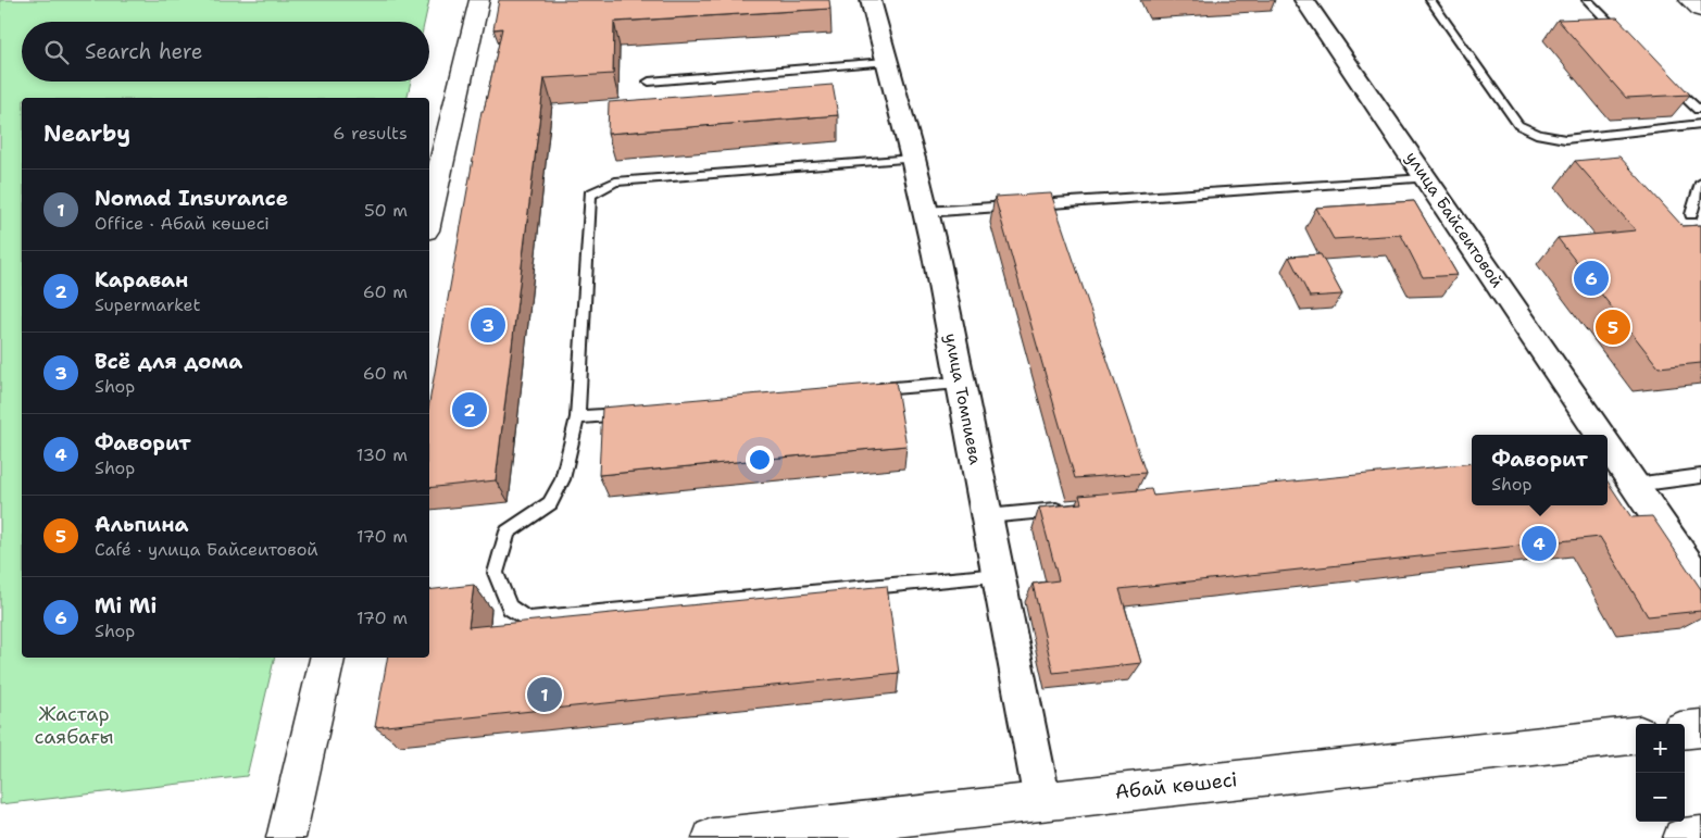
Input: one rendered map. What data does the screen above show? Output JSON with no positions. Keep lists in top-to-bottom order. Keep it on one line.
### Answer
{"streets":{"main road":["Абай көшесі"],"street":["улица Байсеитовой","улица Томпиева"]},"crossings":[["улица Томпиева","Абай көшесі"]],"parks":["Жастар саябағы"],"page":{"search":"Search here","heading":["Nearby","6 results"],"list":[{"mark":"1","name":"Nomad Insurance","note":"Office · Абай көшесі","value":"50 m"},{"mark":"2","name":"Караван","note":"Supermarket","value":"60 m"},{"mark":"3","name":"Всё для дома","note":"Shop","value":"60 m"},{"mark":"4","name":"Фаворит","note":"Shop","value":"130 m"},{"mark":"5","name":"Альпина","note":"Café · улица Байсеитовой","value":"170 m"},{"mark":"6","name":"Mi Mi","note":"Shop","value":"170 m"}],"pins":["6","3","5","2","4","1"],"popup":["Фаворит","Shop"],"map_buttons":["+","−"]}}
